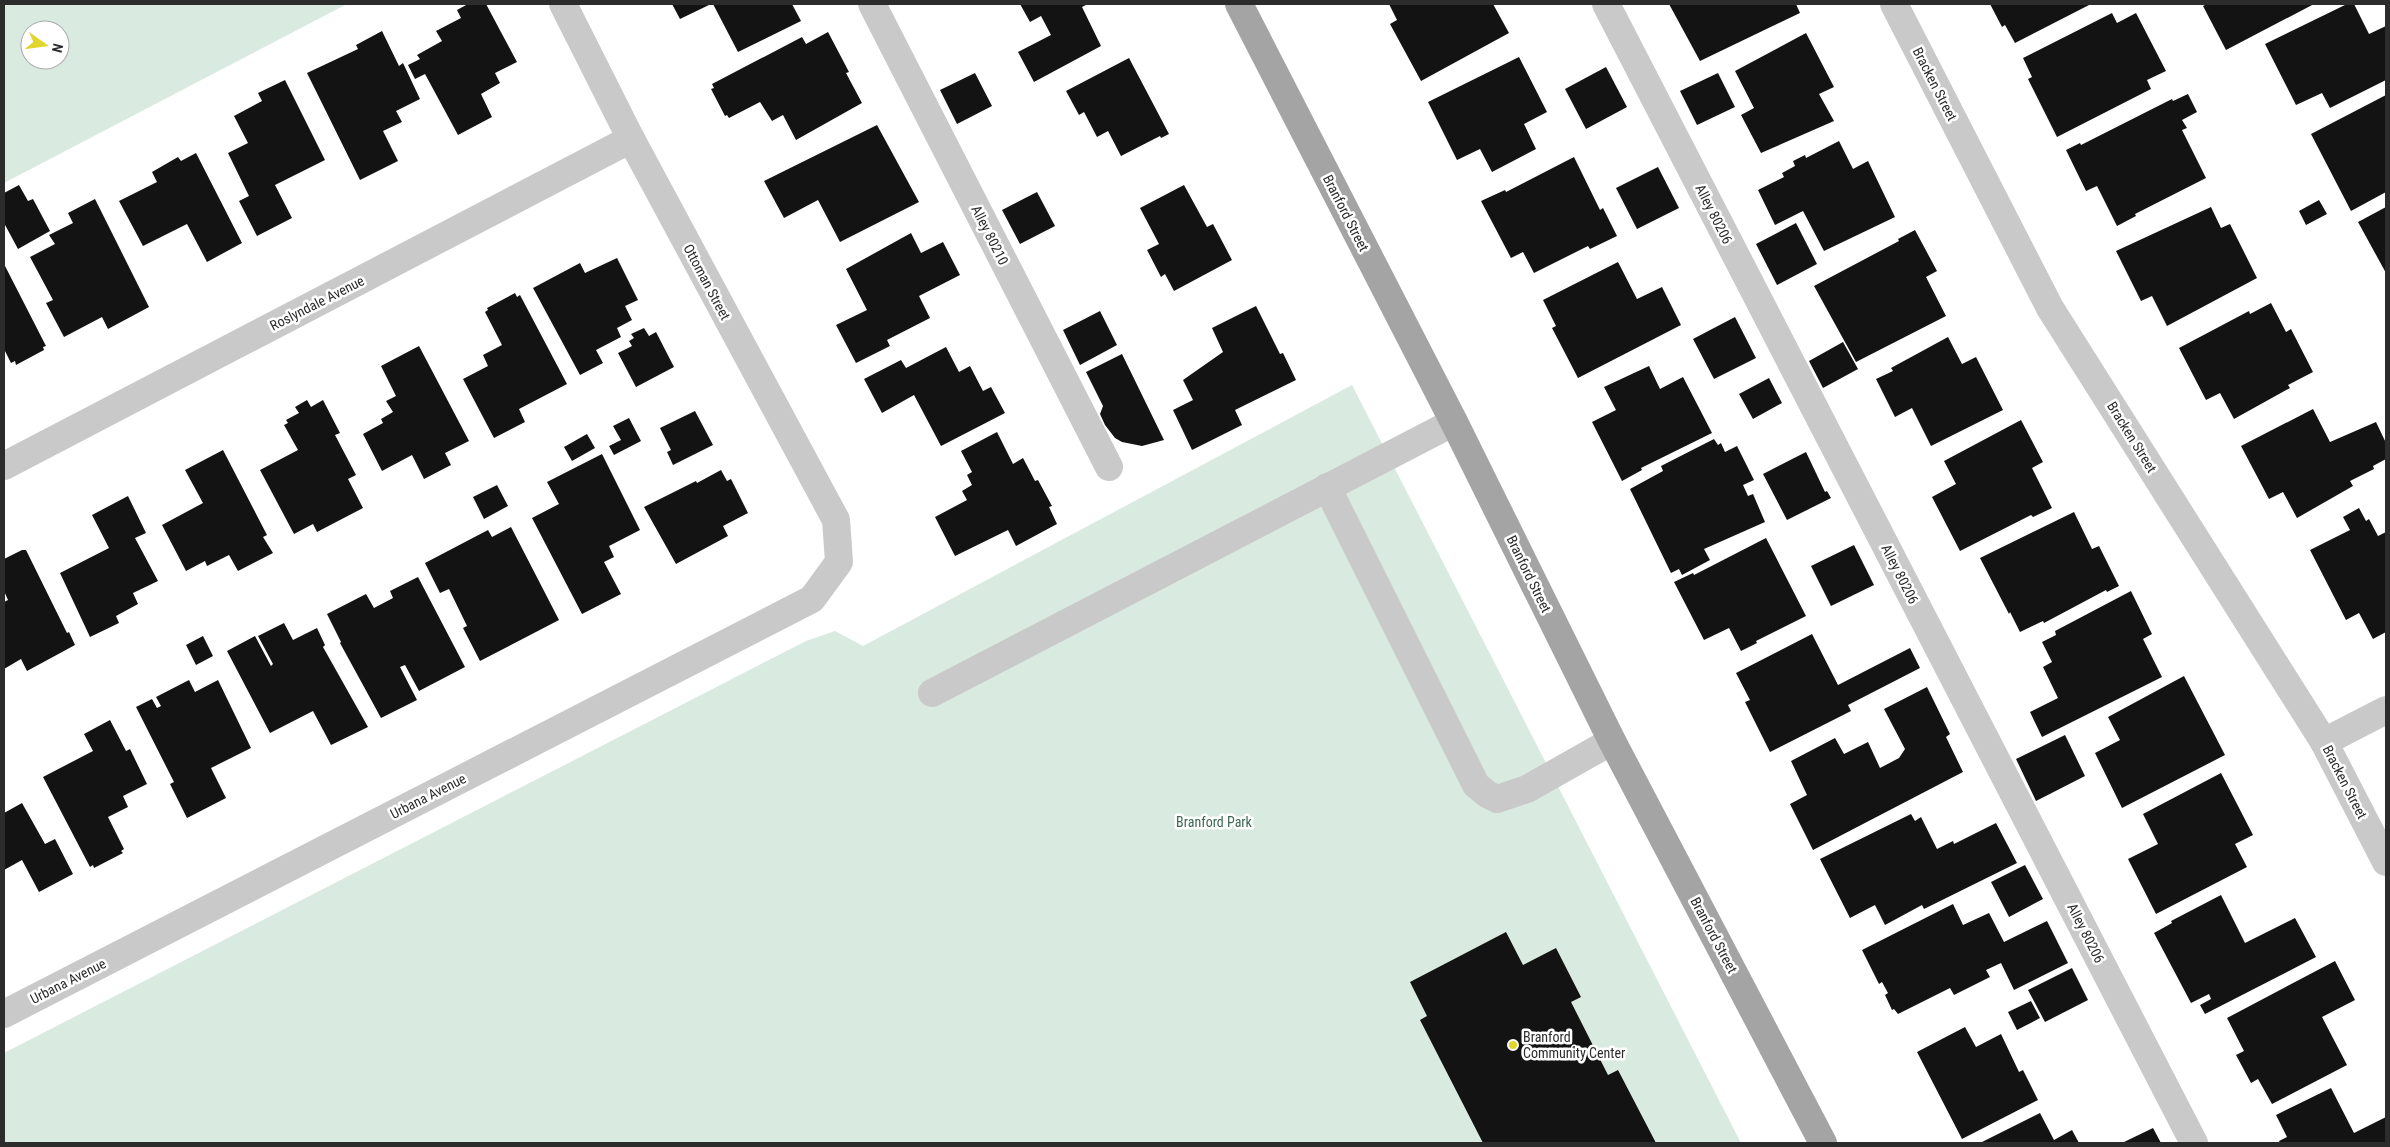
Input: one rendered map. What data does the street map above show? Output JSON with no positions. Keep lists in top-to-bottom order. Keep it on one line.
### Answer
{"streets":{"main road":["Branford Street"],"street":["Bracken Street","Alley 80206","Alley 80210","Ottoman Street","Roslyndale Avenue","Urbana Avenue"]},"crossings":[["Ottoman Street","Roslyndale Avenue"],["Ottoman Street","Urbana Avenue"]],"parks":["Branford Park"],"places":["Branford Community Center"],"north":"right"}
